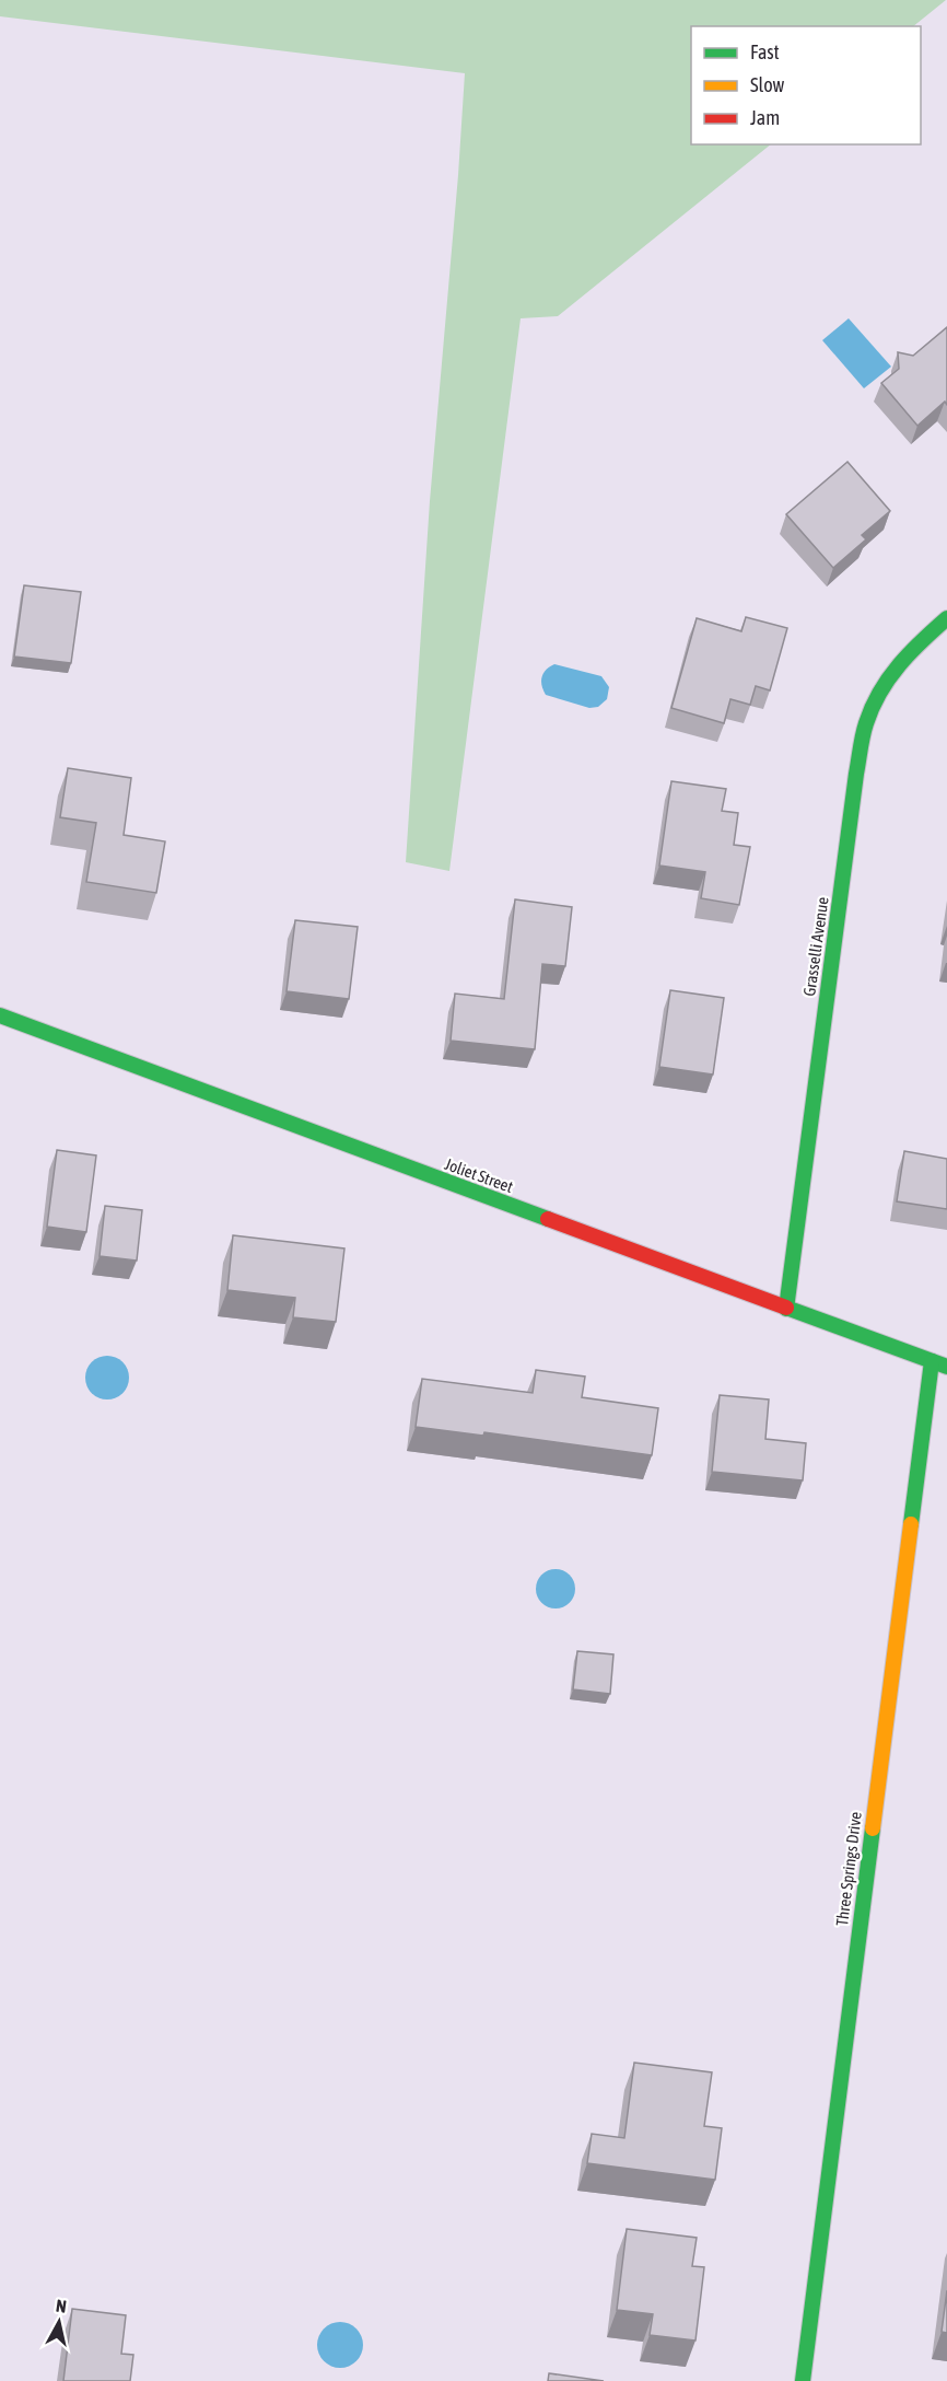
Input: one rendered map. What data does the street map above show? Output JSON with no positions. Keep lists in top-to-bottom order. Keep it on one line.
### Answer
{"streets":{"street":["Grasselli Avenue","Joliet Street","Three Springs Drive"]},"crossings":[["Grasselli Avenue","Joliet Street"],["Joliet Street","Three Springs Drive"]],"legend":["Fast","Slow","Jam"],"north":"top"}
